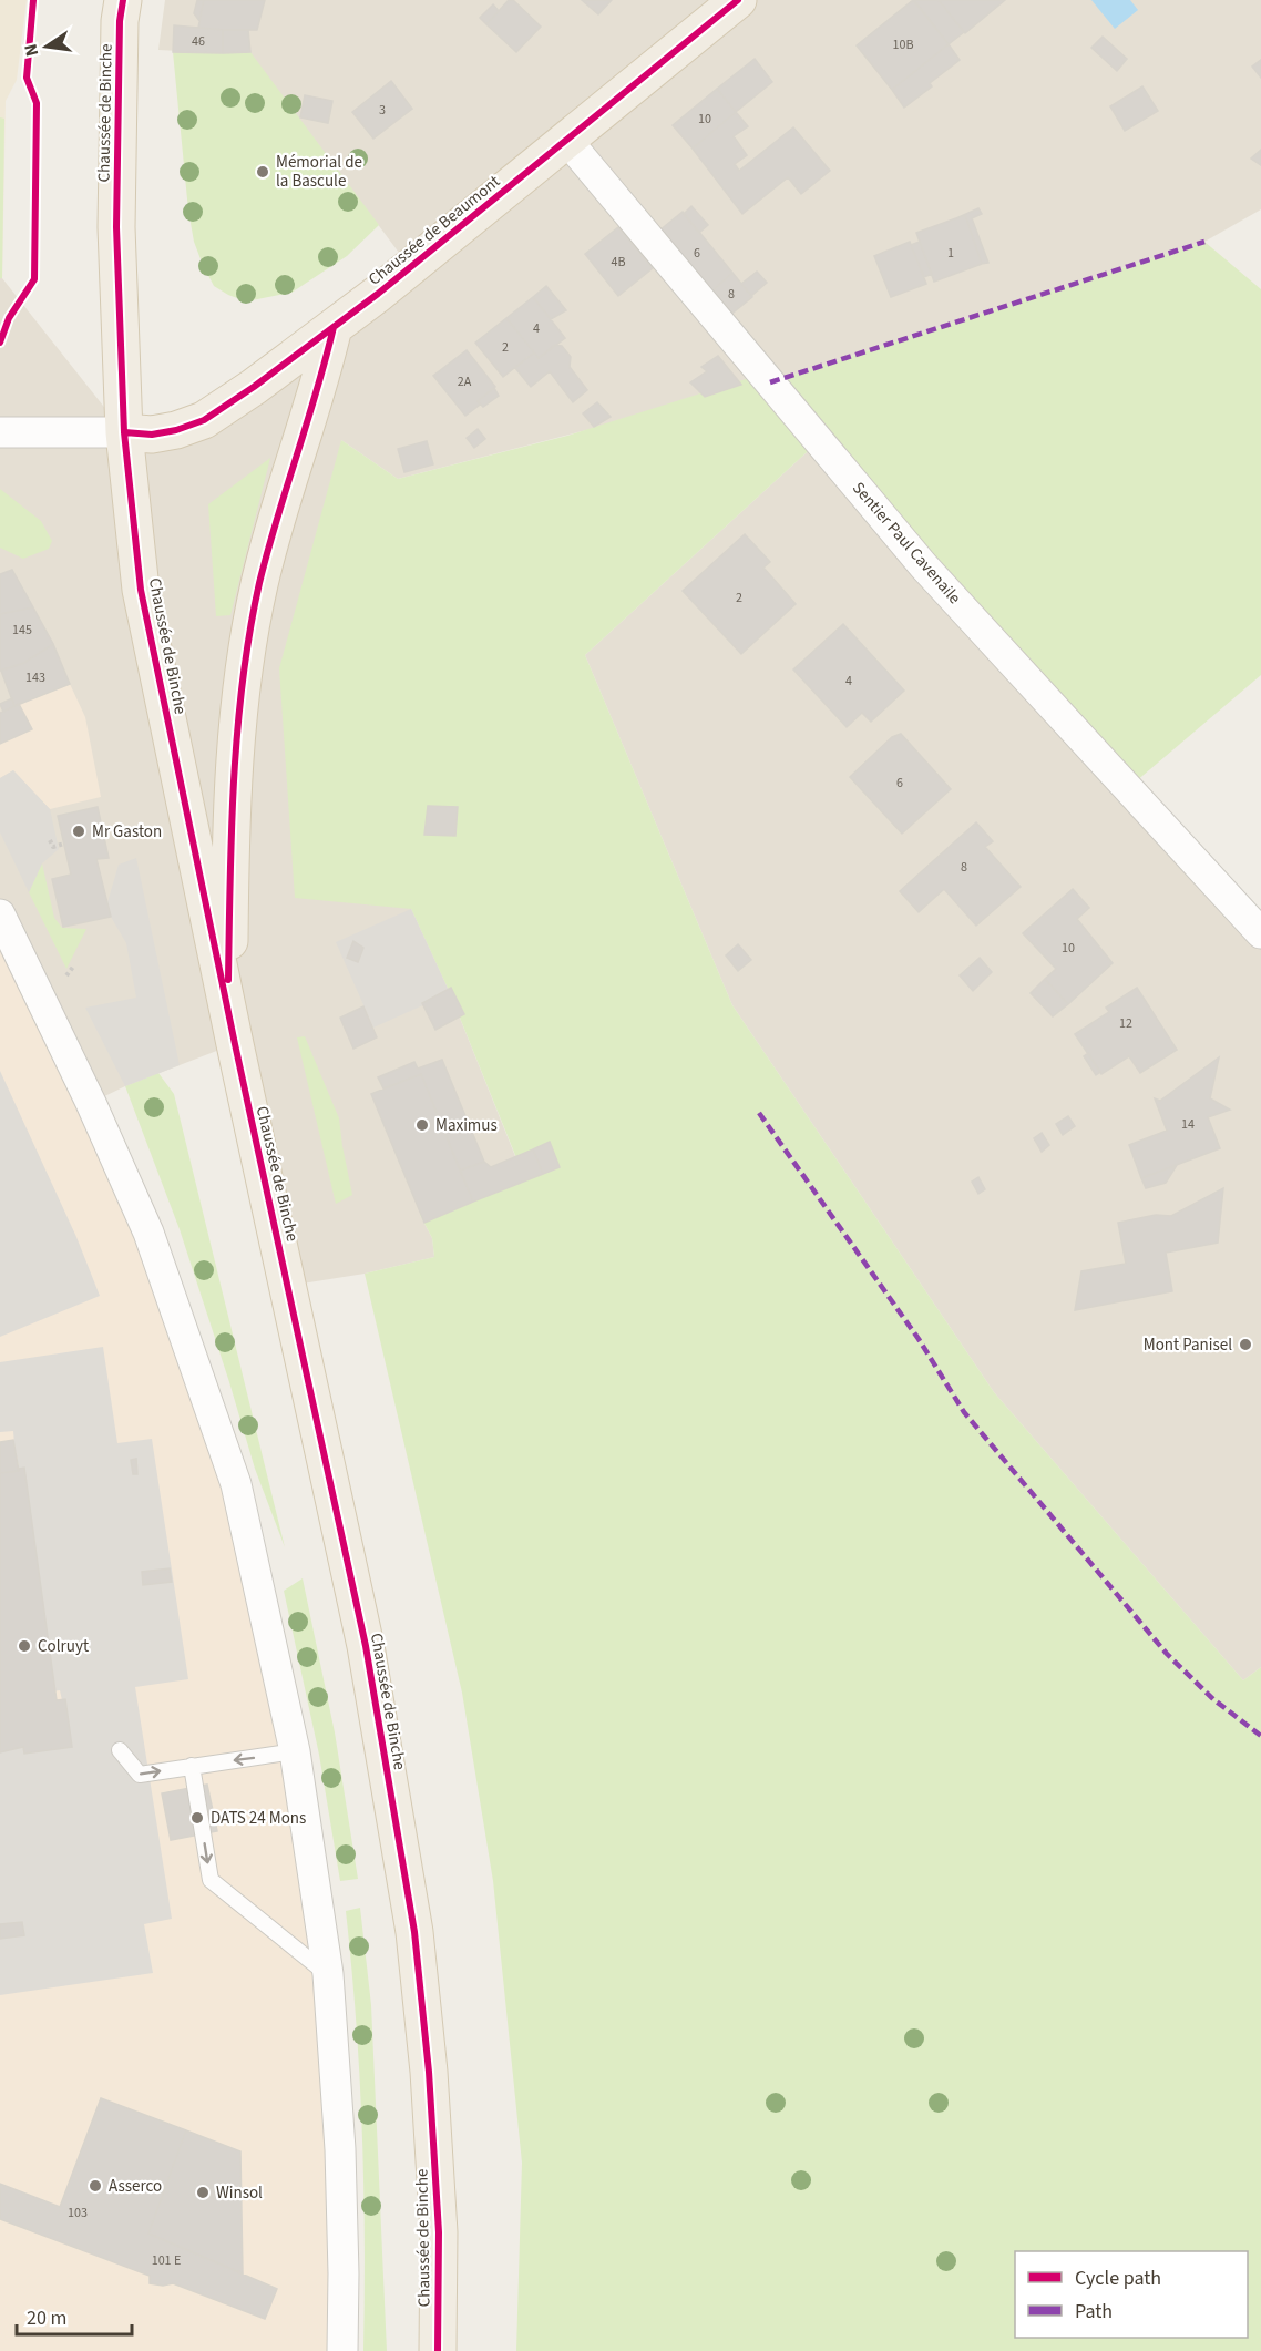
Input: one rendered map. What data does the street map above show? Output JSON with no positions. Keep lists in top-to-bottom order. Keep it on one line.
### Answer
{"streets":{"main road":["Chaussée de Binche","Chaussée de Beaumont"],"street":["Sentier Paul Cavenaile"]},"crossings":[["Chaussée de Binche","Chaussée de Beaumont"],["Chaussée de Beaumont","Sentier Paul Cavenaile"]],"places":["Mémorial de la Bascule","Mr Gaston","Maximus","Mont Panisel","Colruyt","DATS 24 Mons","Asserco","Winsol"],"house_numbers":["46","10B","3","10","6","1","4B","8","4","2","2A","2","145","143","4","6","8","10","12","14","103","101 E"],"legend":["Cycle path","Path"],"scale_bar":"20 m","north":"left"}
